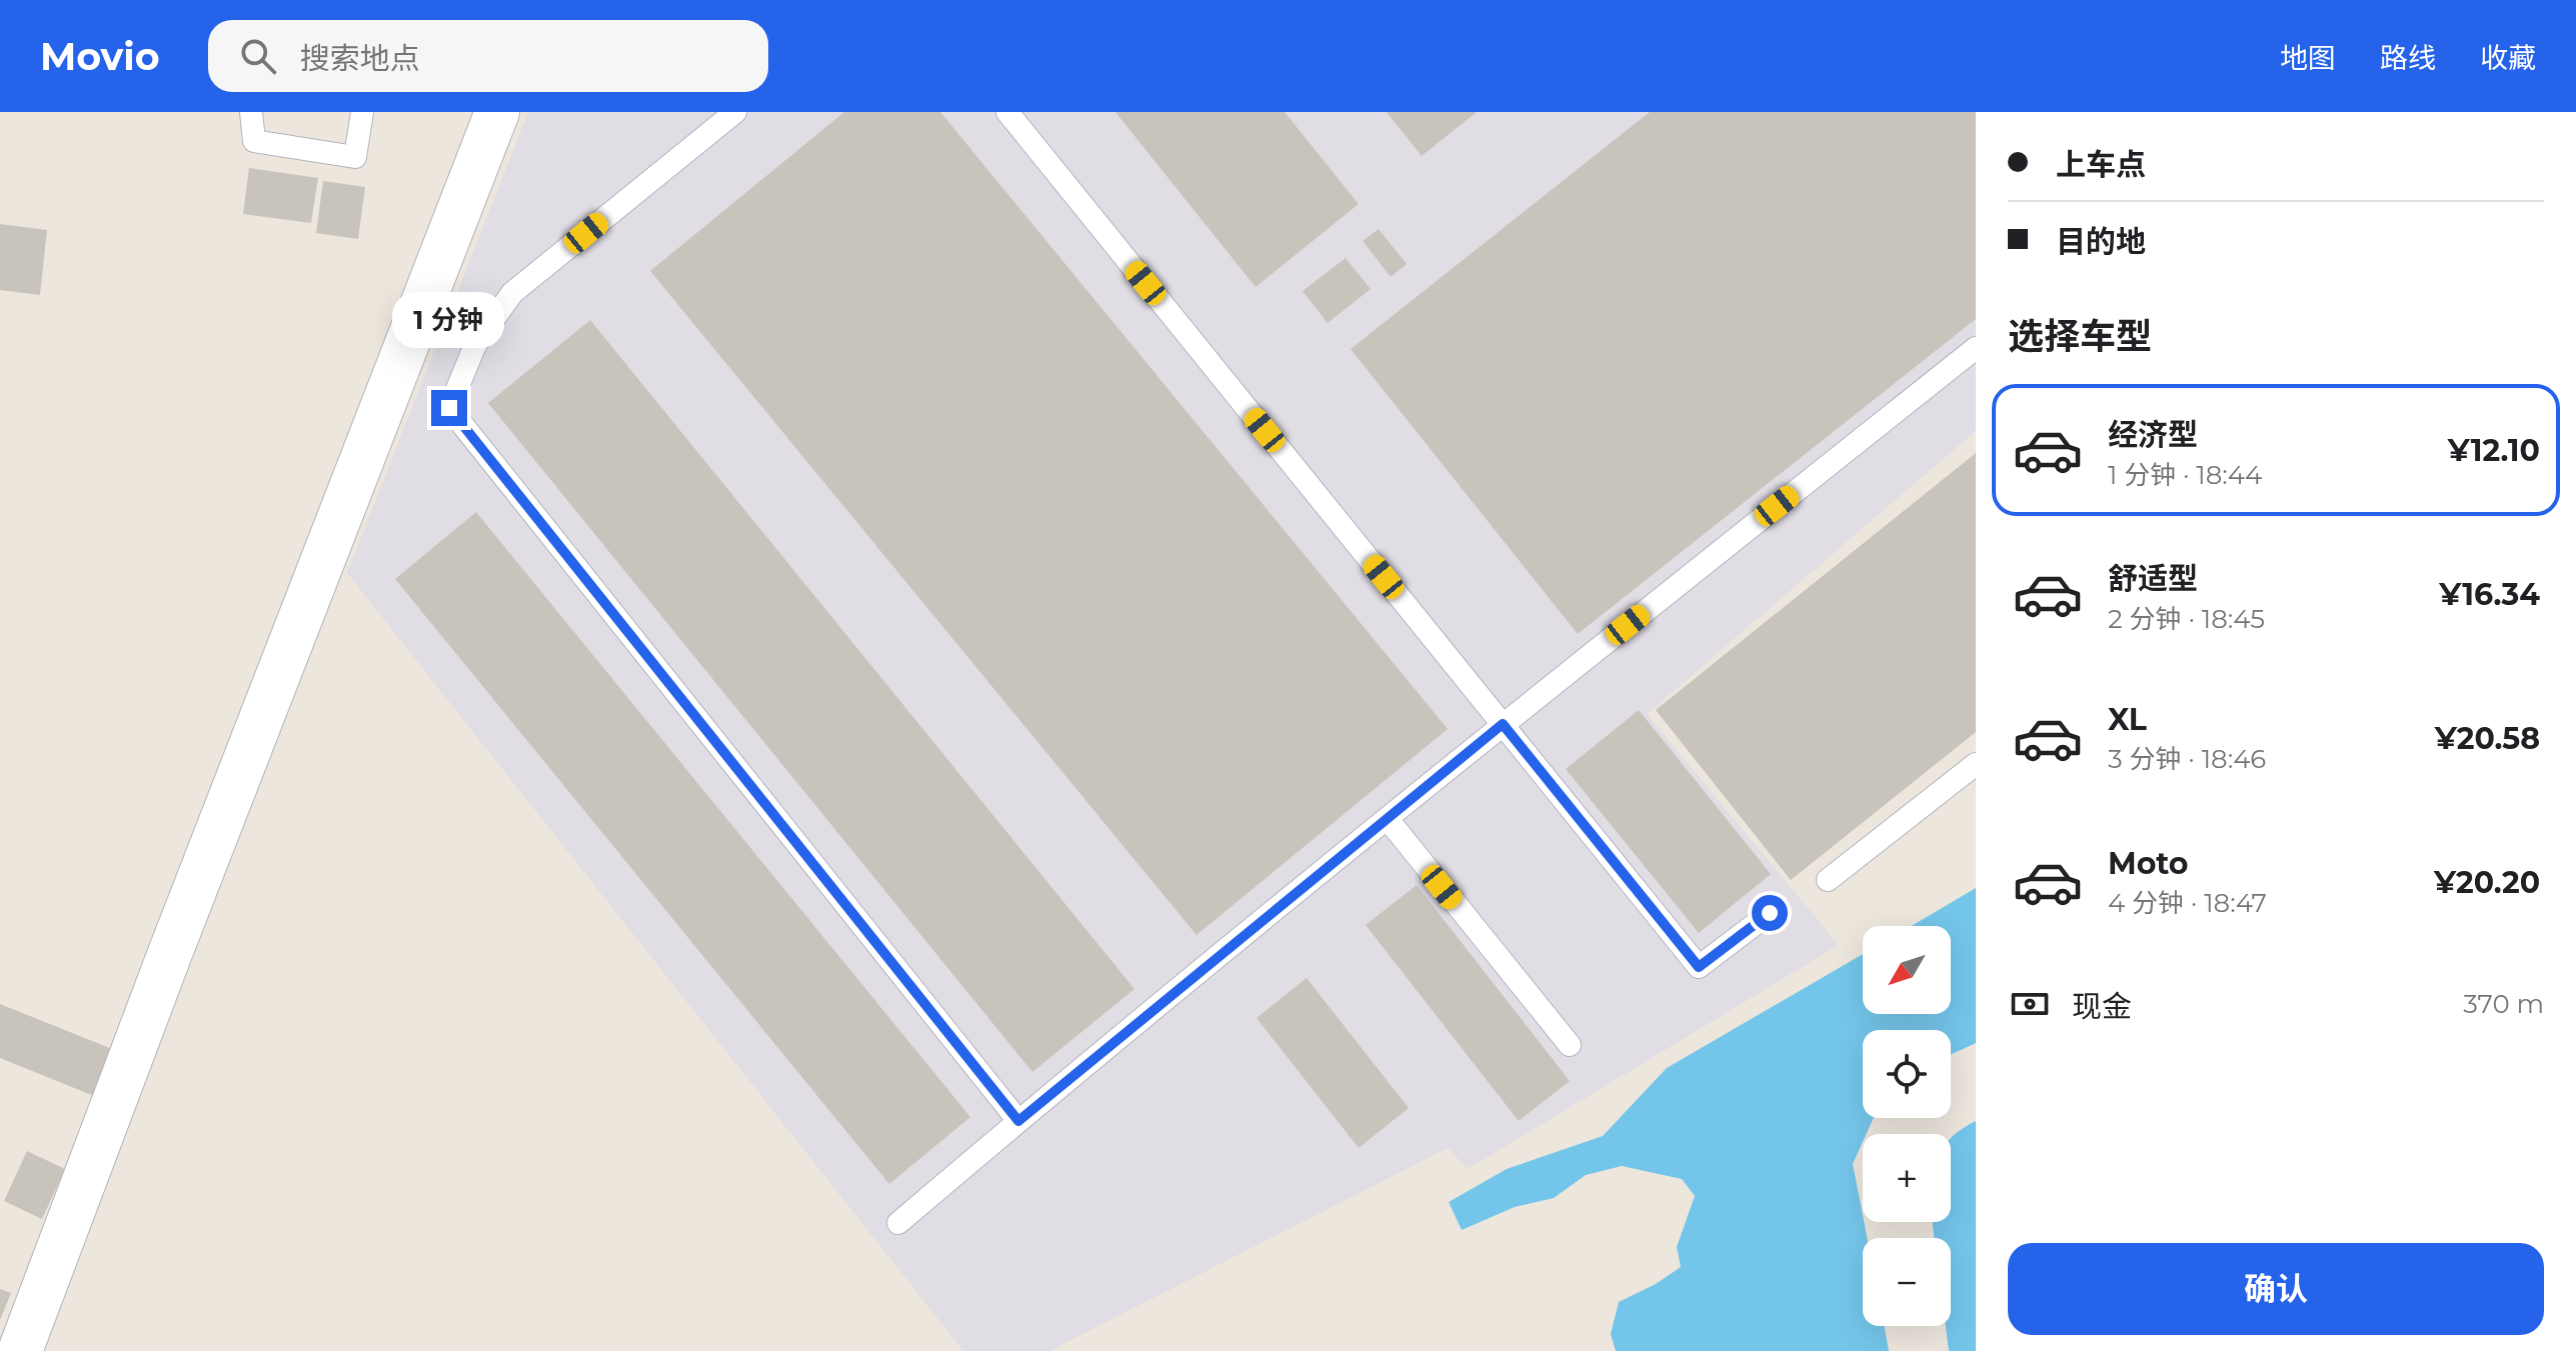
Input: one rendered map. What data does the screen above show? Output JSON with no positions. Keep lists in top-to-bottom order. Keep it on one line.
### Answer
{"north":"bottom left","page":{"header":"Movio","search":"搜索地点","nav":["地图","路线","收藏"],"banner":["上车点","目的地"],"heading":"选择车型","bubble":"1 分钟","list":[{"name":"经济型","note":"1 分钟 · 18:44","value":"¥12.10"},{"name":"舒适型","note":"2 分钟 · 18:45","value":"¥16.34"},{"name":"XL","note":"3 分钟 · 18:46","value":"¥20.58"},{"name":"Moto","note":"4 分钟 · 18:47","value":"¥20.20"}],"map_buttons":["+","−"],"pay":["现金","370 m"],"buttons":"确认"}}
